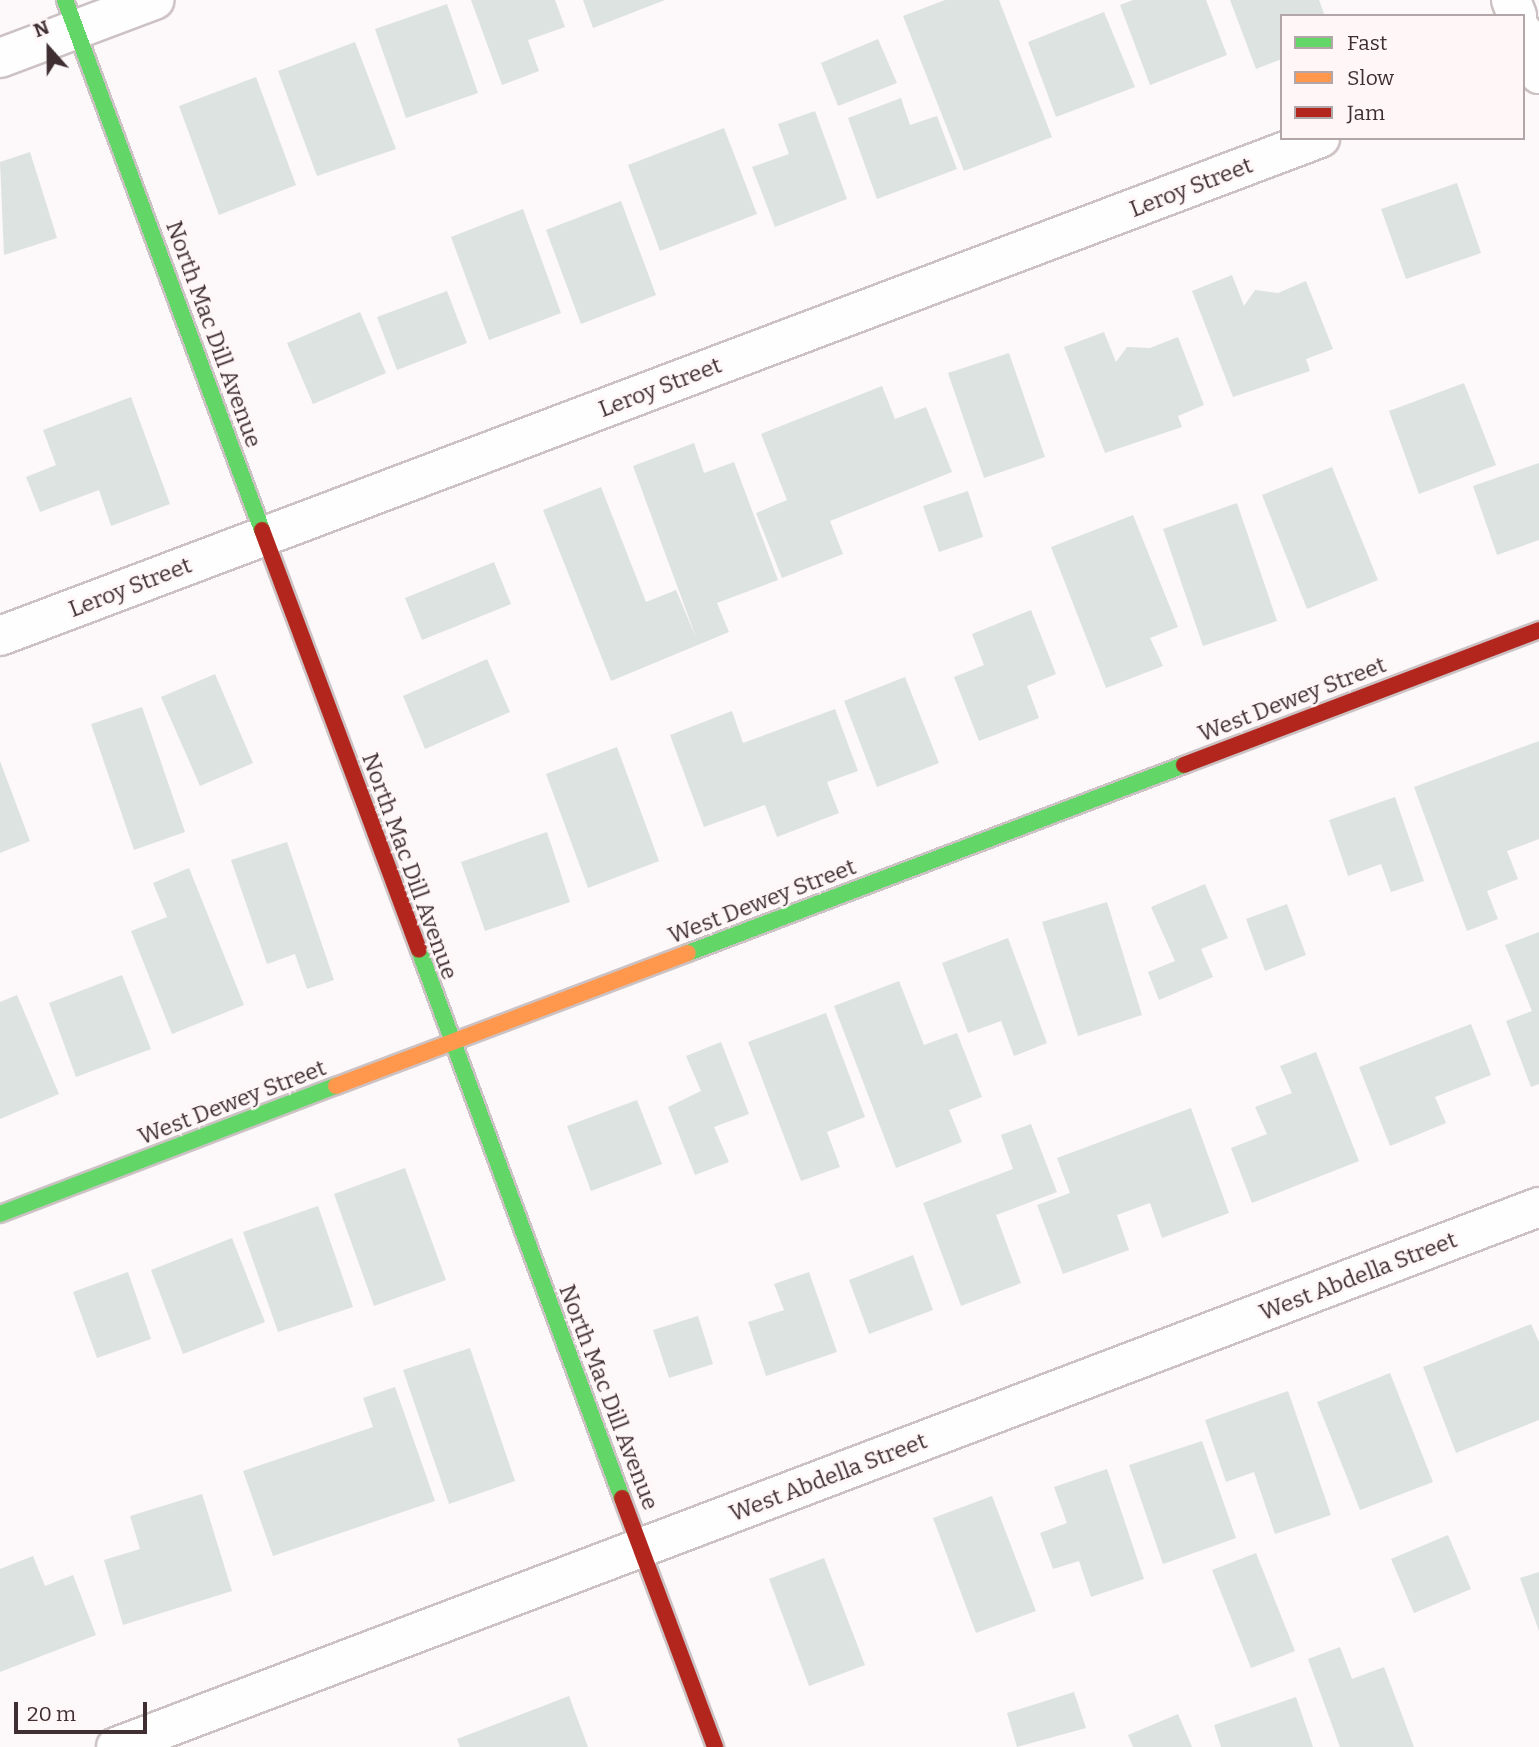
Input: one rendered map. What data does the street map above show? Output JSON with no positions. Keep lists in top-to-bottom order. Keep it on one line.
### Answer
{"streets":{"street":["Leroy Street","North Mac Dill Avenue","West Dewey Street","West Abdella Street"]},"crossings":[["Leroy Street","North Mac Dill Avenue"],["North Mac Dill Avenue","West Dewey Street"],["North Mac Dill Avenue","West Abdella Street"]],"legend":["Fast","Slow","Jam"],"scale_bar":"20 m","north":"top"}
